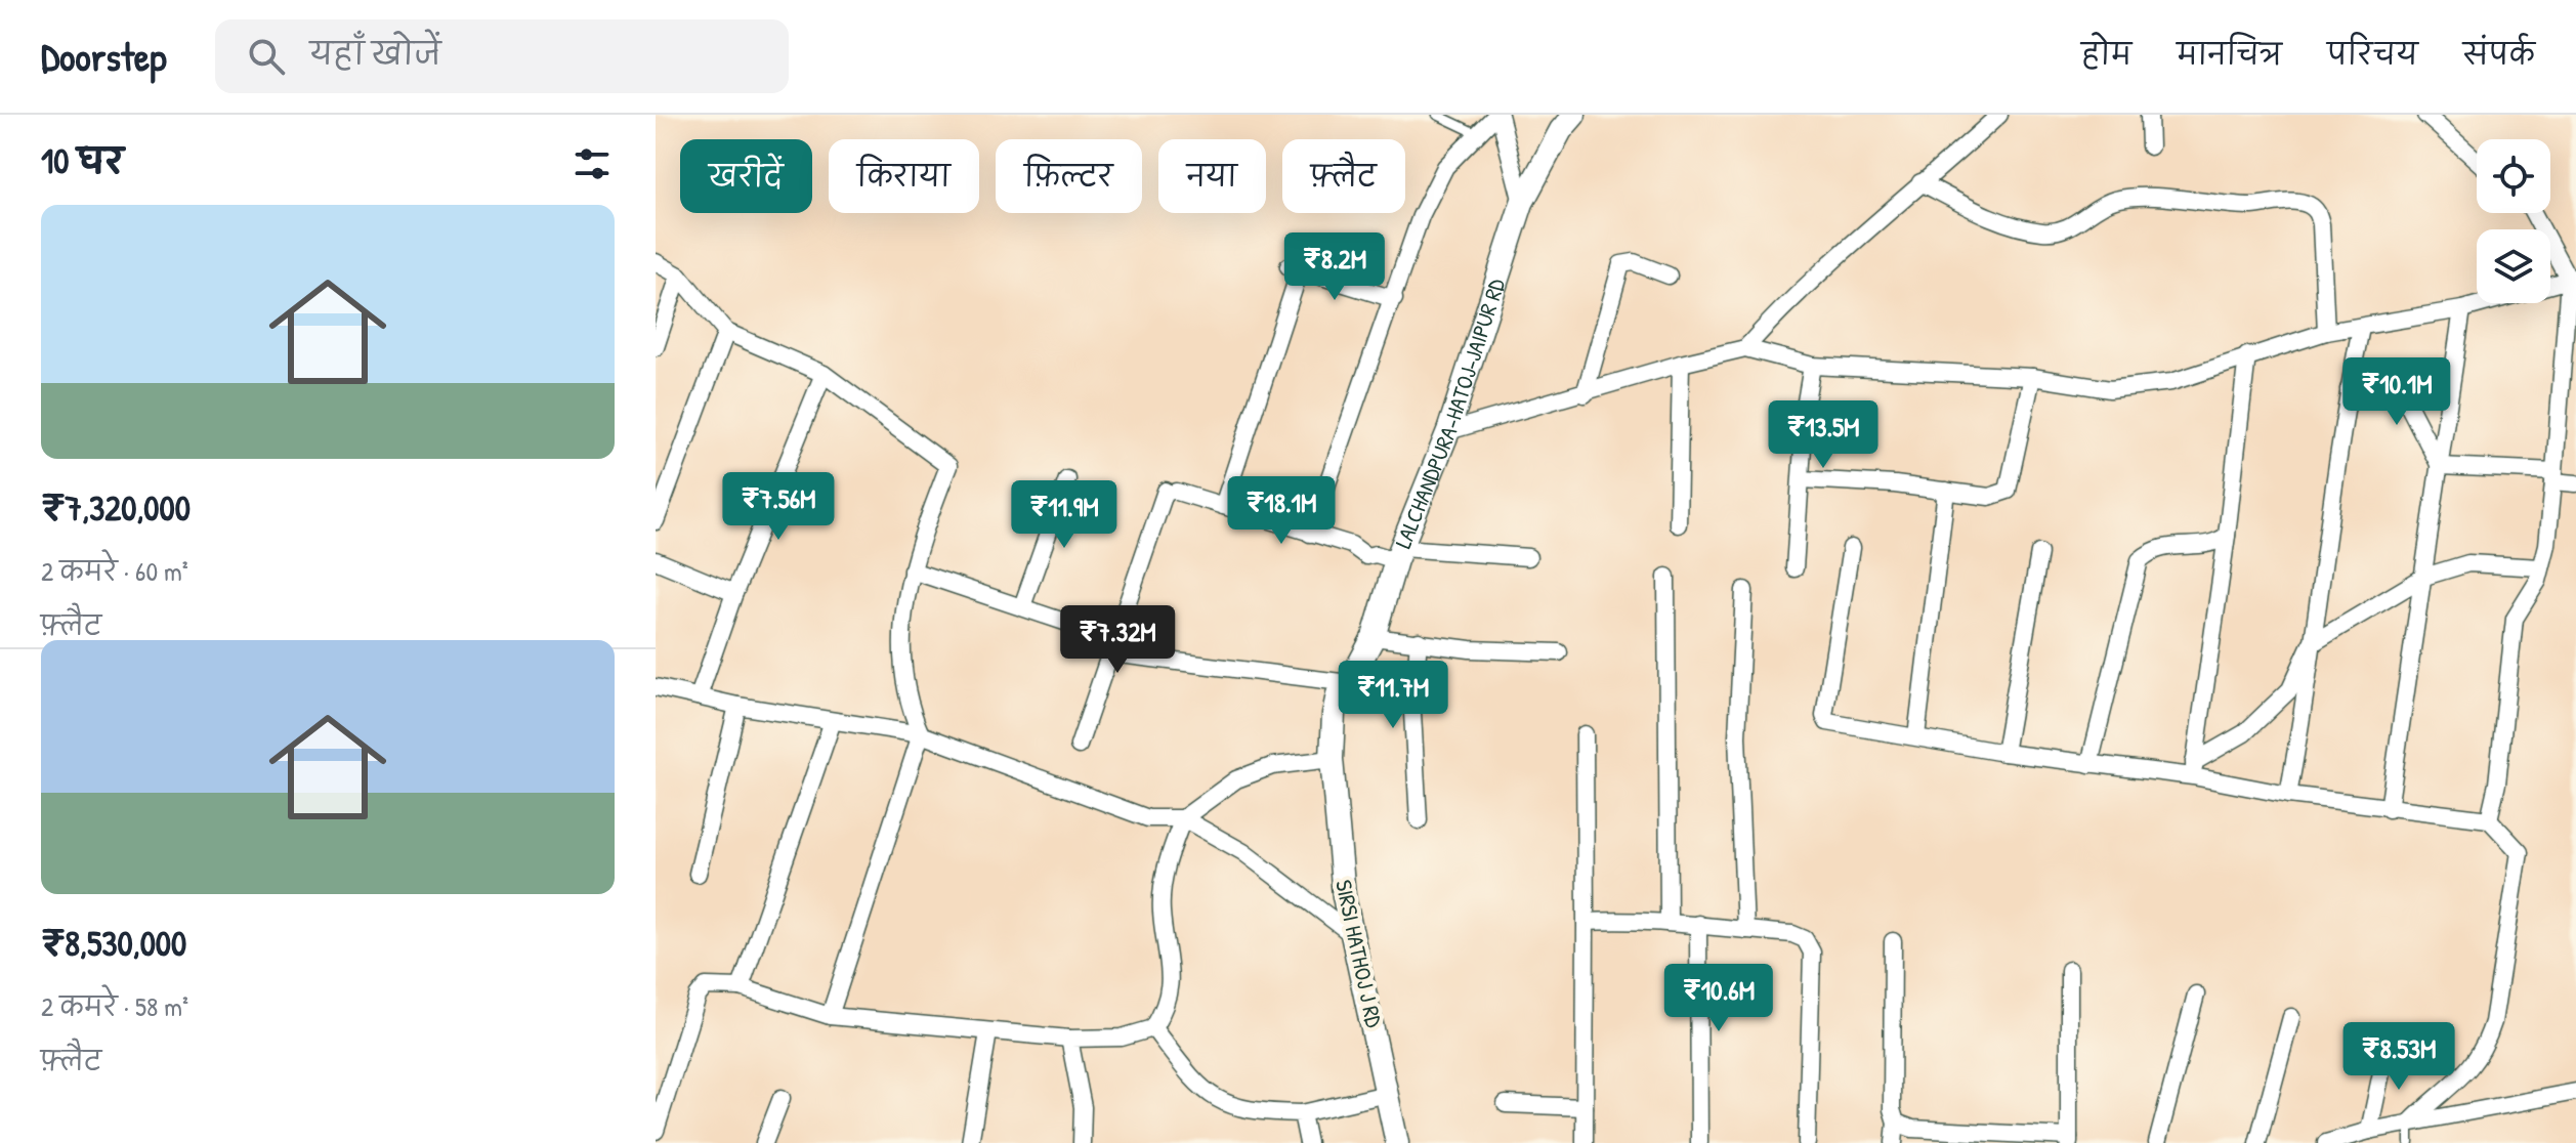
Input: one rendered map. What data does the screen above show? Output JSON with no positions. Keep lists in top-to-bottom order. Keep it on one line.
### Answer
{"streets":{"street":["LALCHANDPURA-HATOJ-JAIPUR RD","SIRSI HATHOJ J RD"]},"crossings":[["LALCHANDPURA-HATOJ-JAIPUR RD","SIRSI HATHOJ J RD"]],"page":{"header":"Doorstep","search":"यहाँ खोजें","nav":["होम","मानचित्र","परिचय","संपर्क"],"heading":"10 घर","chip":["खरीदें","किराया","फ़िल्टर","नया","फ़्लैट"],"list":[{"name":"₹7,320,000","note":"2 कमरे · 60 m² · फ़्लैट"},{"name":"₹8,530,000","note":"2 कमरे · 58 m² · फ़्लैट"}],"price":["₹8.2M","₹10.1M","₹13.5M","₹7.56M","₹18.1M","₹11.9M","₹7.32M","₹11.7M","₹10.6M","₹8.53M"]}}
